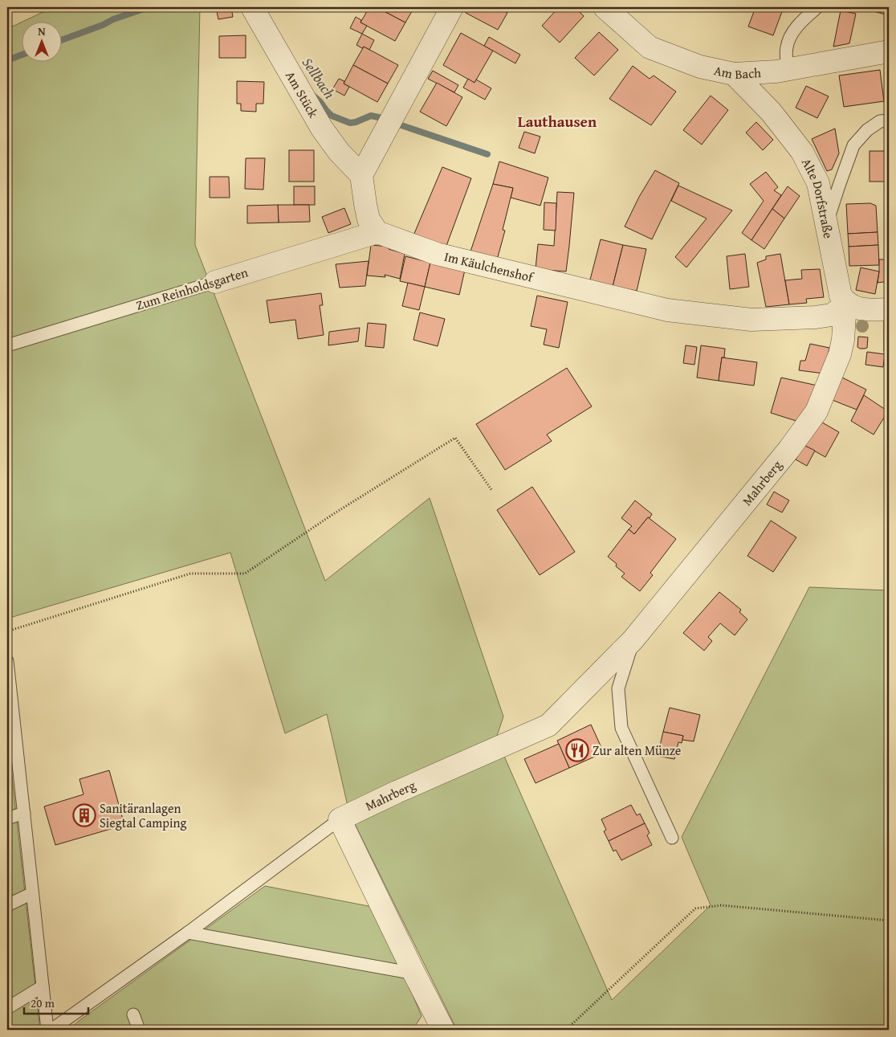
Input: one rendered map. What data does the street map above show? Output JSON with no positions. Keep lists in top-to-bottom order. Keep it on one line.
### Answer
{"streets":{"street":["Am Bach","Am Stück","Alte Dorfstraße","Im Käulchenshof","Zum Reinholdsgarten","Mahrberg"]},"crossings":[["Am Bach","Alte Dorfstraße"],["Alte Dorfstraße","Im Käulchenshof"],["Alte Dorfstraße","Mahrberg"],["Im Käulchenshof","Zum Reinholdsgarten"],["Im Käulchenshof","Mahrberg"]],"districts":["Lauthausen"],"water":["Sellbach"],"places":{"restaurant":["Zur alten Münze"],"building":["Sanitäranlagen Siegtal Camping"]},"scale_bar":"20 m","north":"top"}
